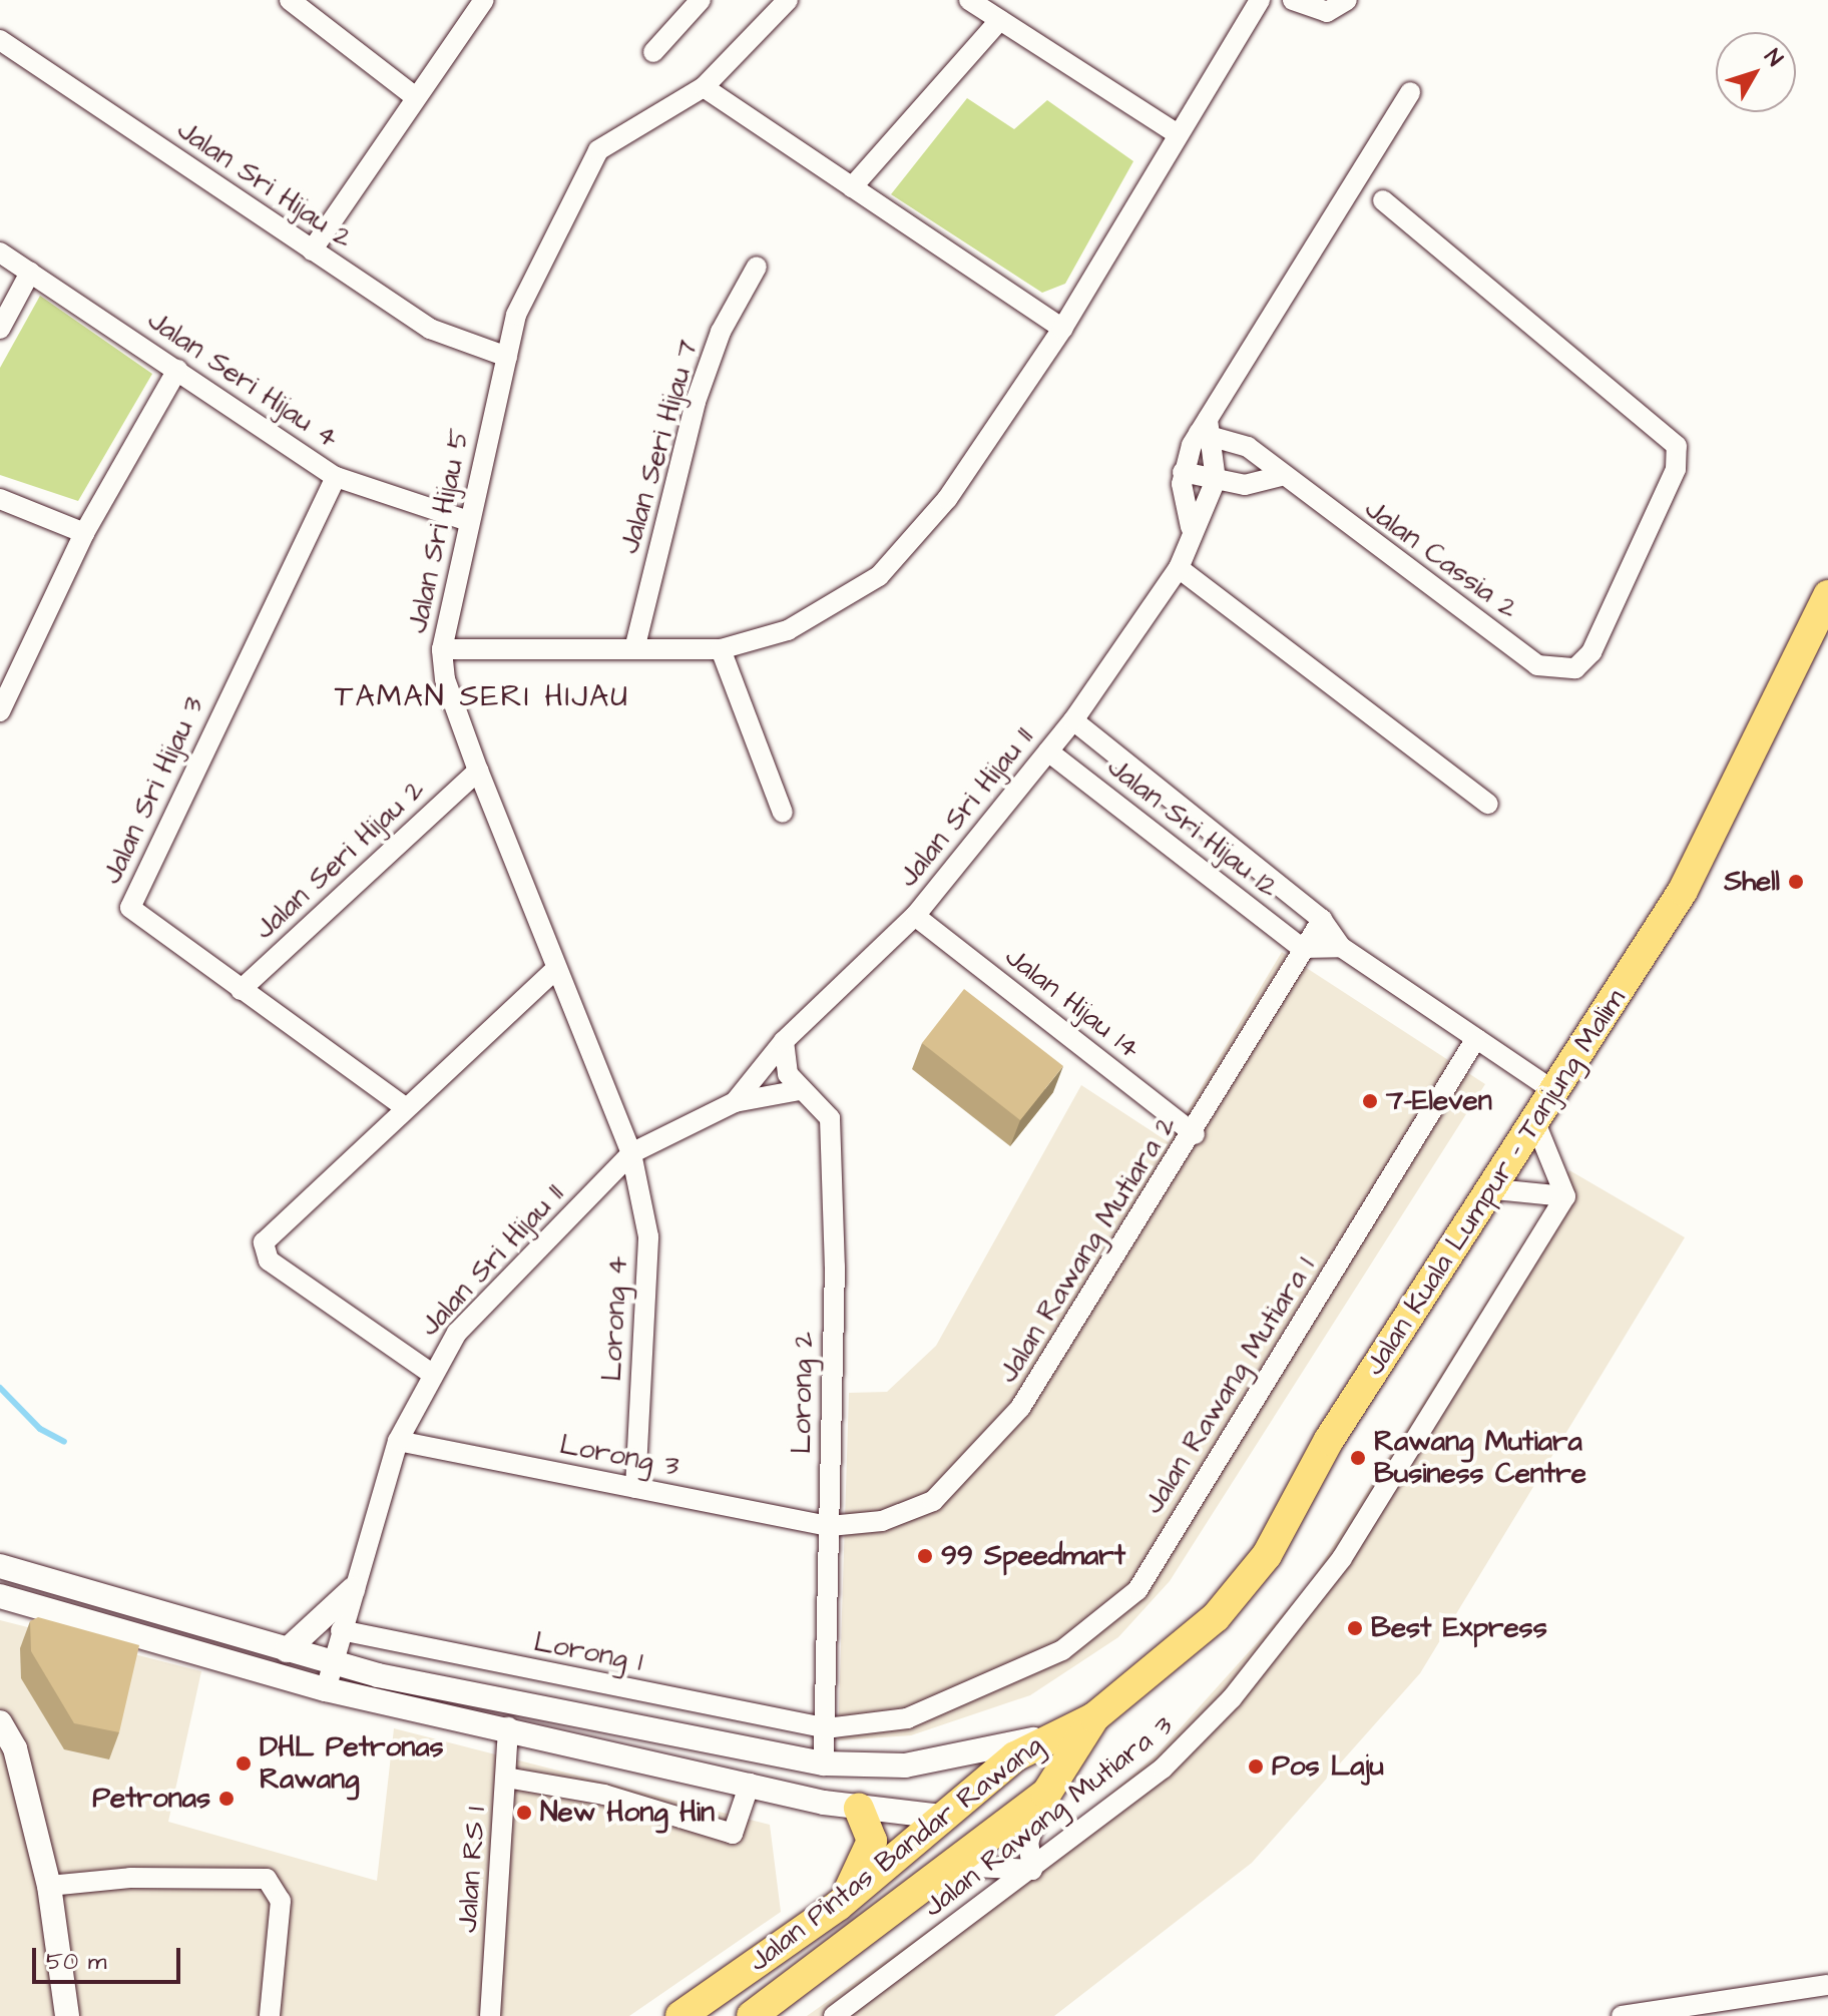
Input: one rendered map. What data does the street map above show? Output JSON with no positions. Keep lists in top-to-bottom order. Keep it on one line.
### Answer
{"streets":{"main road":["Jalan Kuala Lumpur - Tanjung Malim","Jalan Pintas Bandar Rawang"],"street":["Jalan Sri Hijau 2","Jalan Seri Hijau 4","Jalan Seri Hijau 7","Jalan Sri Hijau 5","Jalan Cassia 2","Jalan Sri Hijau 3","Jalan Sri Hijau 11","Jalan Sri Hijau 12","Jalan Seri Hijau 2","Jalan Hijau 14","Jalan Rawang Mutiara 2","Lorong 4","Jalan Rawang Mutiara 1","Lorong 2","Lorong 3","Lorong 1","Jalan Rawang Mutiara 3","Jalan RS 1"]},"crossings":[["Jalan Sri Hijau 2","Jalan Sri Hijau 5"],["Jalan Seri Hijau 4","Jalan Sri Hijau 5"],["Jalan Seri Hijau 4","Jalan Sri Hijau 3"],["Jalan Sri Hijau 5","Jalan Sri Hijau 11"],["Jalan Sri Hijau 5","Jalan Seri Hijau 2"],["Jalan Sri Hijau 5","Lorong 4"],["Jalan Sri Hijau 3","Jalan Seri Hijau 2"],["Jalan Sri Hijau 11","Jalan Sri Hijau 12"],["Jalan Sri Hijau 11","Jalan Hijau 14"],["Jalan Sri Hijau 11","Lorong 4"],["Jalan Sri Hijau 11","Lorong 2"],["Jalan Sri Hijau 11","Lorong 3"],["Jalan Sri Hijau 11","Lorong 1"],["Jalan Sri Hijau 12","Jalan Rawang Mutiara 2"],["Jalan Hijau 14","Jalan Rawang Mutiara 2"],["Jalan Kuala Lumpur - Tanjung Malim","Jalan Pintas Bandar Rawang"],["Jalan Rawang Mutiara 2","Lorong 2"],["Jalan Rawang Mutiara 2","Lorong 3"],["Lorong 4","Lorong 3"],["Jalan Rawang Mutiara 1","Lorong 2"],["Jalan Rawang Mutiara 1","Lorong 1"],["Lorong 2","Lorong 3"],["Lorong 2","Lorong 1"]],"districts":["TAMAN SERI HIJAU"],"places":["Shell","7-Eleven","Rawang Mutiara Business Centre","99 Speedmart","Best Express","DHL Petronas Rawang","Pos Laju","Petronas","New Hong Hin"],"scale_bar":"50 m","north":"top right"}
